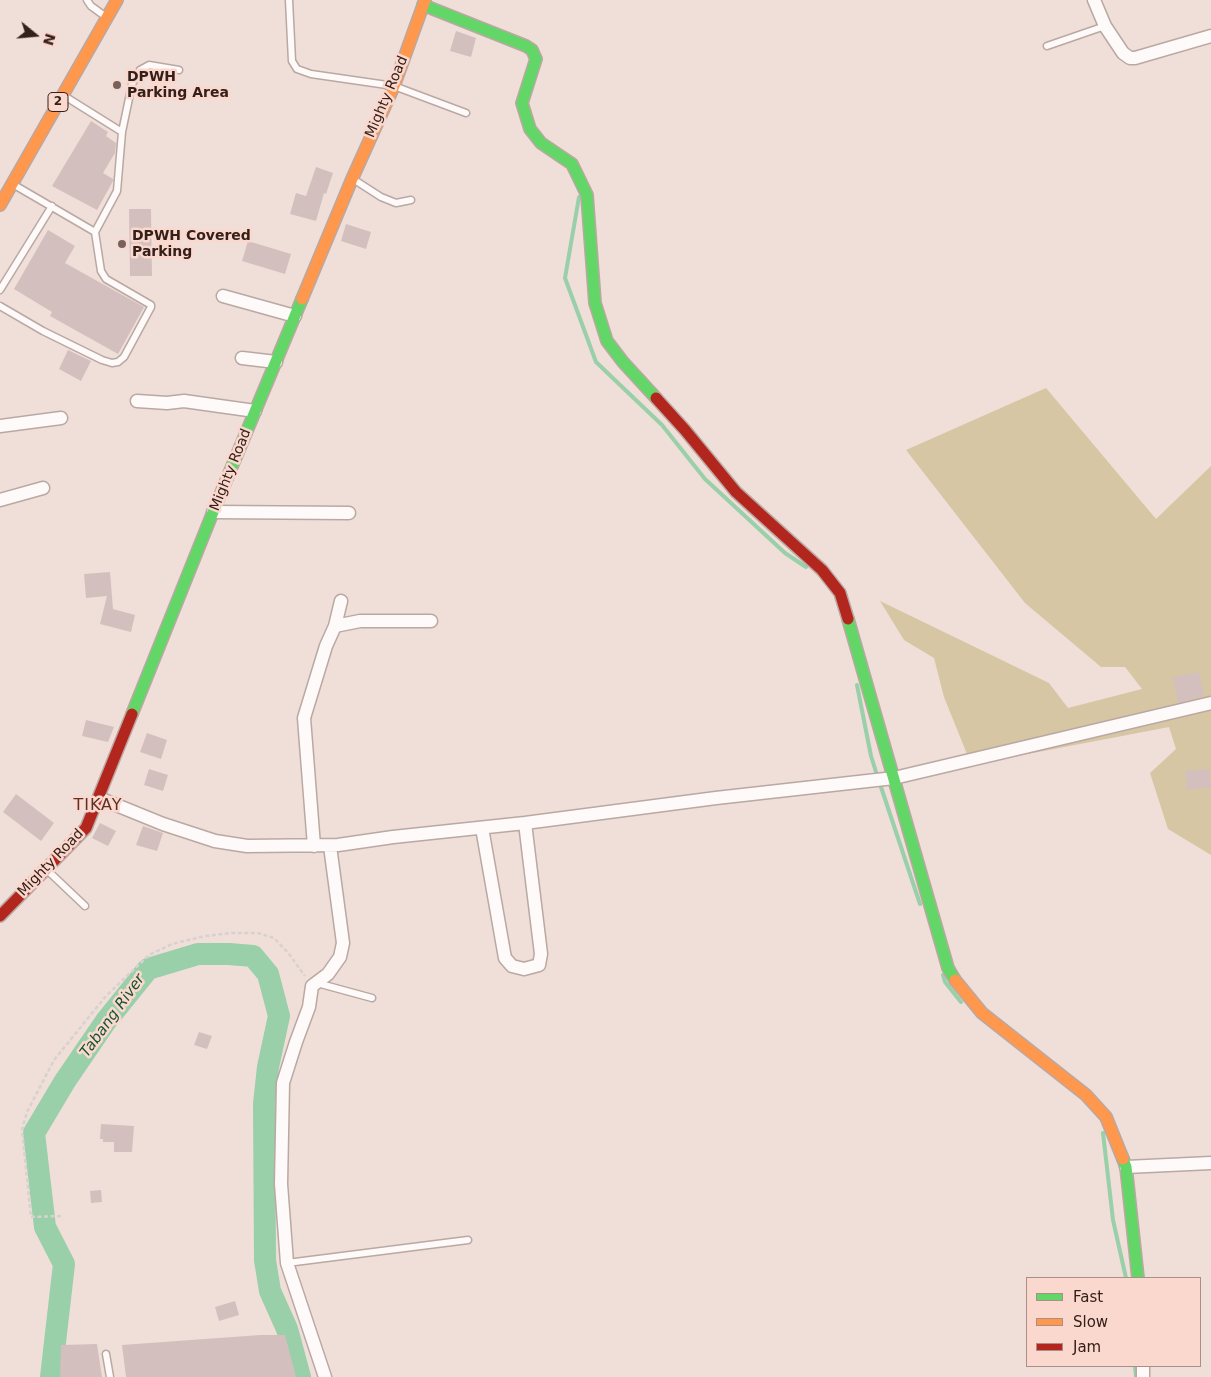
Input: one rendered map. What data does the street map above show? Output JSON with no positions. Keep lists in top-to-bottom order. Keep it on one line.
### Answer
{"streets":{"main road":["Mighty Road","2"]},"districts":["TIKAY"],"water":["Tabang River"],"places":["DPWH Parking Area","DPWH Covered Parking"],"legend":["Fast","Slow","Jam"],"north":"right"}
